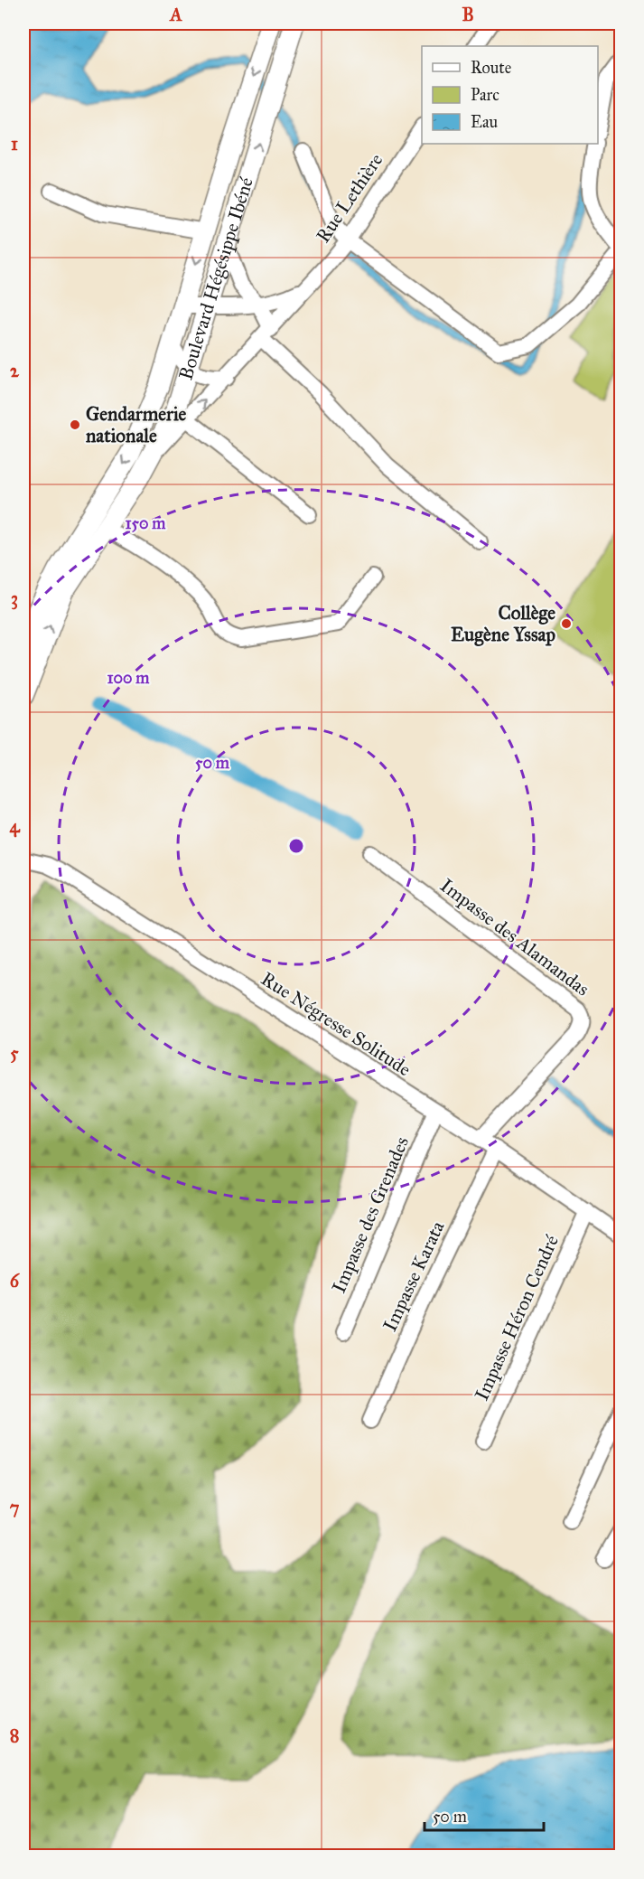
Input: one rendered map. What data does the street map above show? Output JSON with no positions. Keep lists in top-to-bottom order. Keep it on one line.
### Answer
{"streets":{"main road":["Boulevard Hégésippe Ibéné"],"street":["Rue Lethière","Impasse des Alamandas","Rue Négresse Solitude","Impasse des Grenades","Impasse Karata","Impasse Héron Cendré"]},"crossings":[["Rue Lethière","Boulevard Hégésippe Ibéné"],["Impasse des Alamandas","Rue Négresse Solitude"],["Rue Négresse Solitude","Impasse des Grenades"],["Rue Négresse Solitude","Impasse Karata"],["Rue Négresse Solitude","Impasse Héron Cendré"]],"places":["Gendarmerie nationale","Collège Eugène Yssap"],"legend":["Route","Parc","Eau"],"scale_bar":"50 m","grid":{"columns":["A","B"],"rows":["1","2","3","4","5","6","7","8"]},"rings":["150 m","100 m","50 m"]}
